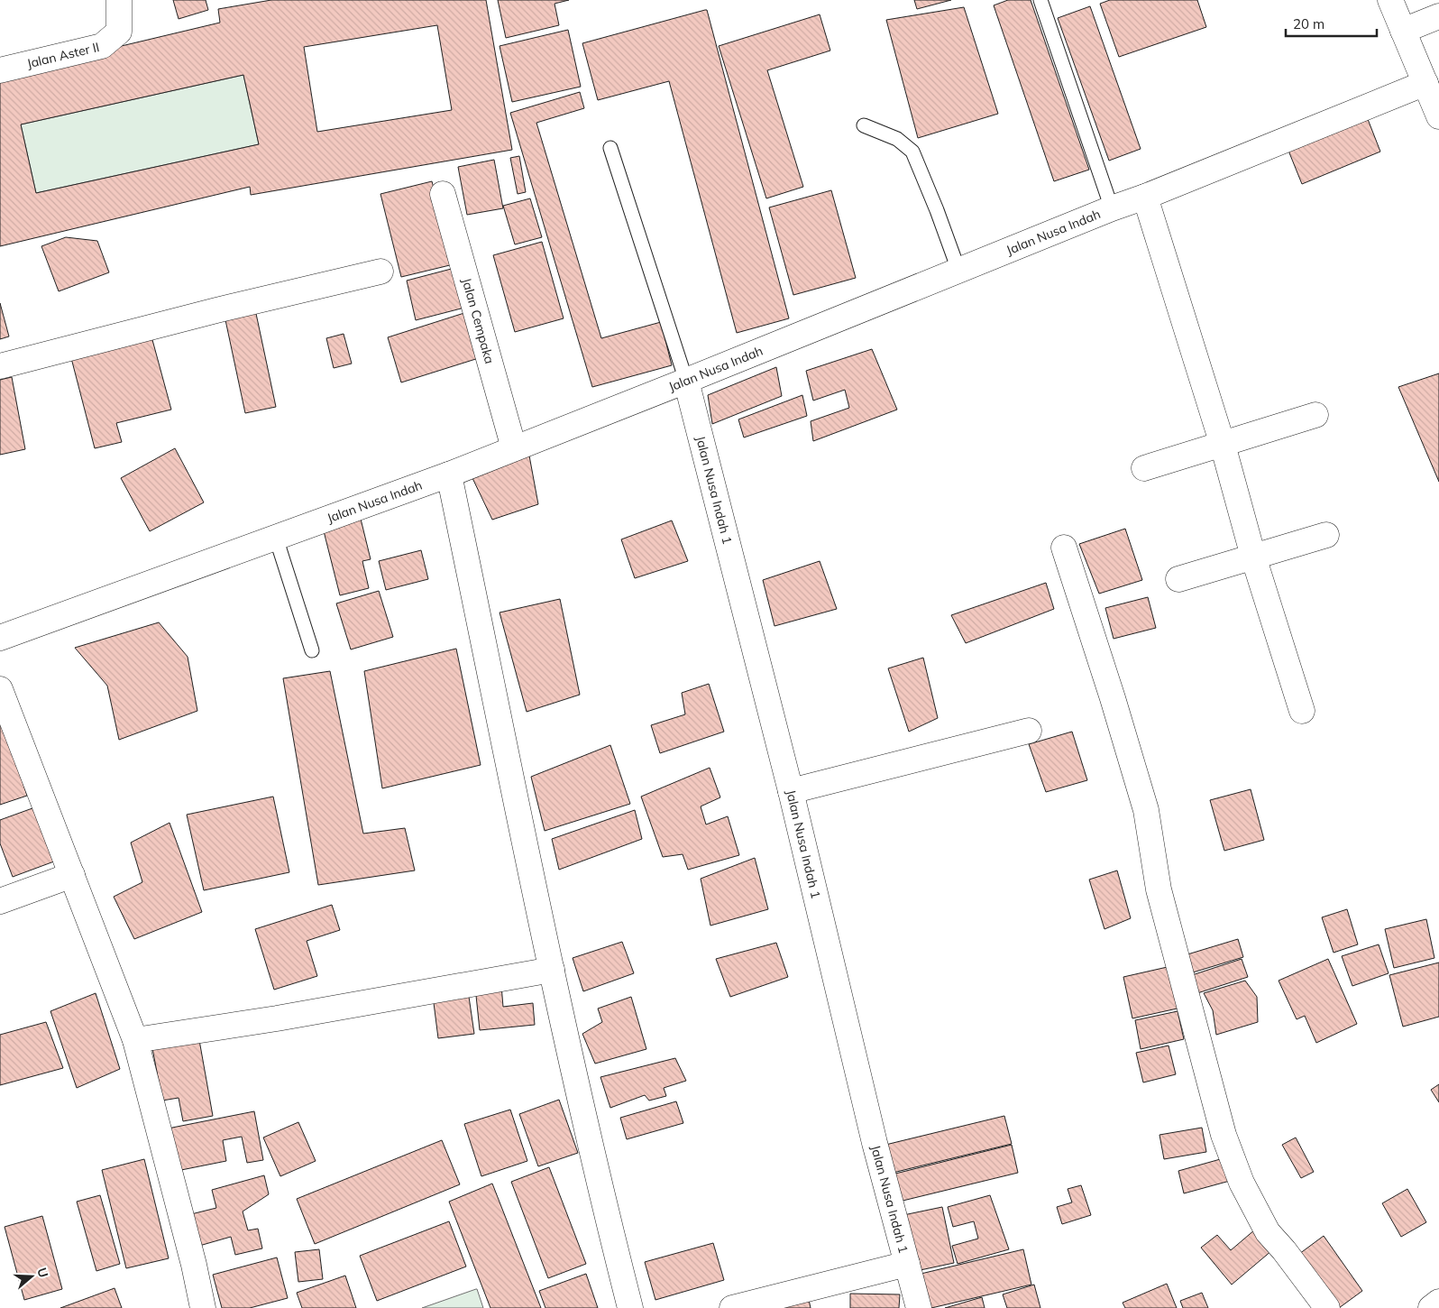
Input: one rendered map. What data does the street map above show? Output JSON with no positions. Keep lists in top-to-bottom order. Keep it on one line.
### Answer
{"streets":{"street":["Jalan Aster II","Jalan Nusa Indah","Jalan Cempaka","Jalan Nusa Indah 1"]},"crossings":[["Jalan Nusa Indah","Jalan Cempaka"],["Jalan Nusa Indah","Jalan Nusa Indah 1"]],"scale_bar":"20 m","north":"right"}
